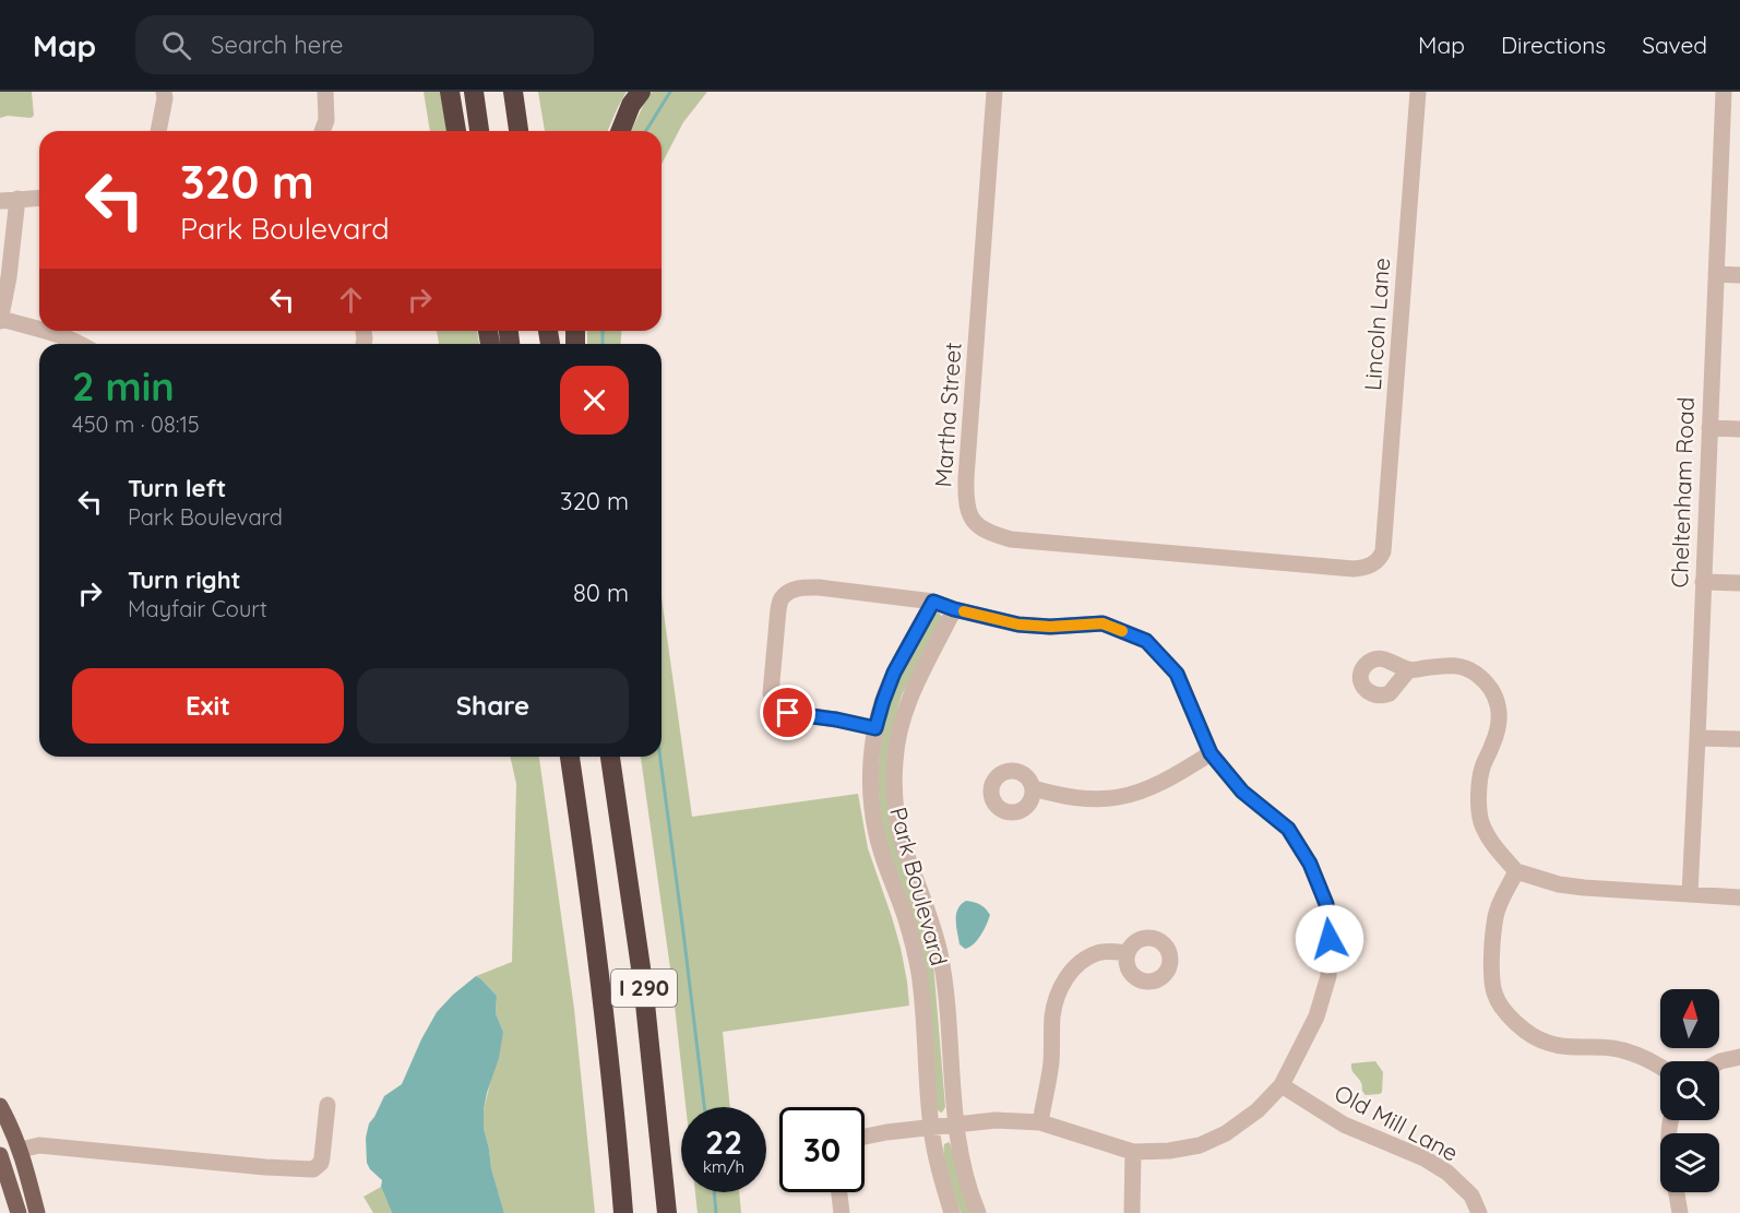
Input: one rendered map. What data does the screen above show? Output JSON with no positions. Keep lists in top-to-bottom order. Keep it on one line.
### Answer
{"streets":{"highway":["I 290"],"street":["Lincoln Lane","Martha Street","Cheltenham Road","Park Boulevard","Old Mill Lane"]},"crossings":[["Lincoln Lane","Martha Street"]],"north":"top","page":{"header":"Map","search":"Search here","nav":["Map","Directions","Saved"],"turn":["320 m","Park Boulevard"],"heading":["2 min","450 m · 08:15"],"list":[{"name":"Turn left","note":"Park Boulevard","value":"320 m"},{"name":"Turn right","note":"Mayfair Court","value":"80 m"}],"buttons":["Exit","Share"],"speed":"22 km/h","limit":"30"}}
